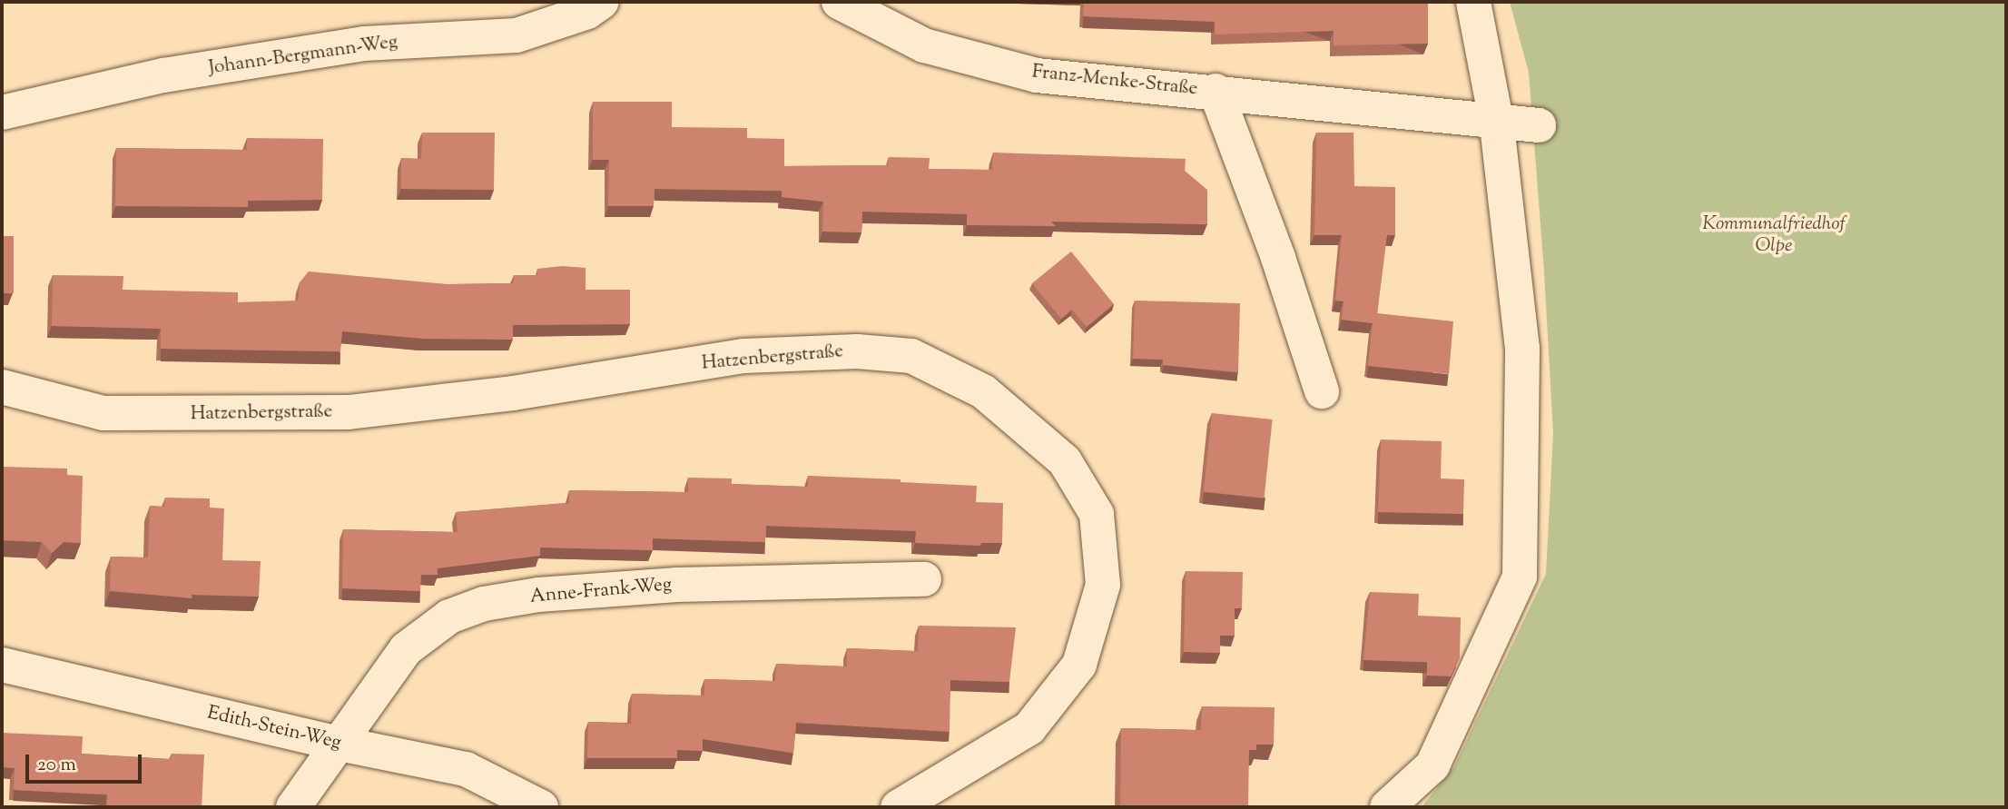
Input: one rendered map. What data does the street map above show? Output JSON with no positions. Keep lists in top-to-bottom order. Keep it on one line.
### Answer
{"streets":{"street":["Johann-Bergmann-Weg","Franz-Menke-Straße","Hatzenbergstraße","Anne-Frank-Weg","Edith-Stein-Weg"]},"crossings":[["Anne-Frank-Weg","Edith-Stein-Weg"]],"parks":["Kommunalfriedhof Olpe"],"scale_bar":"20 m"}
